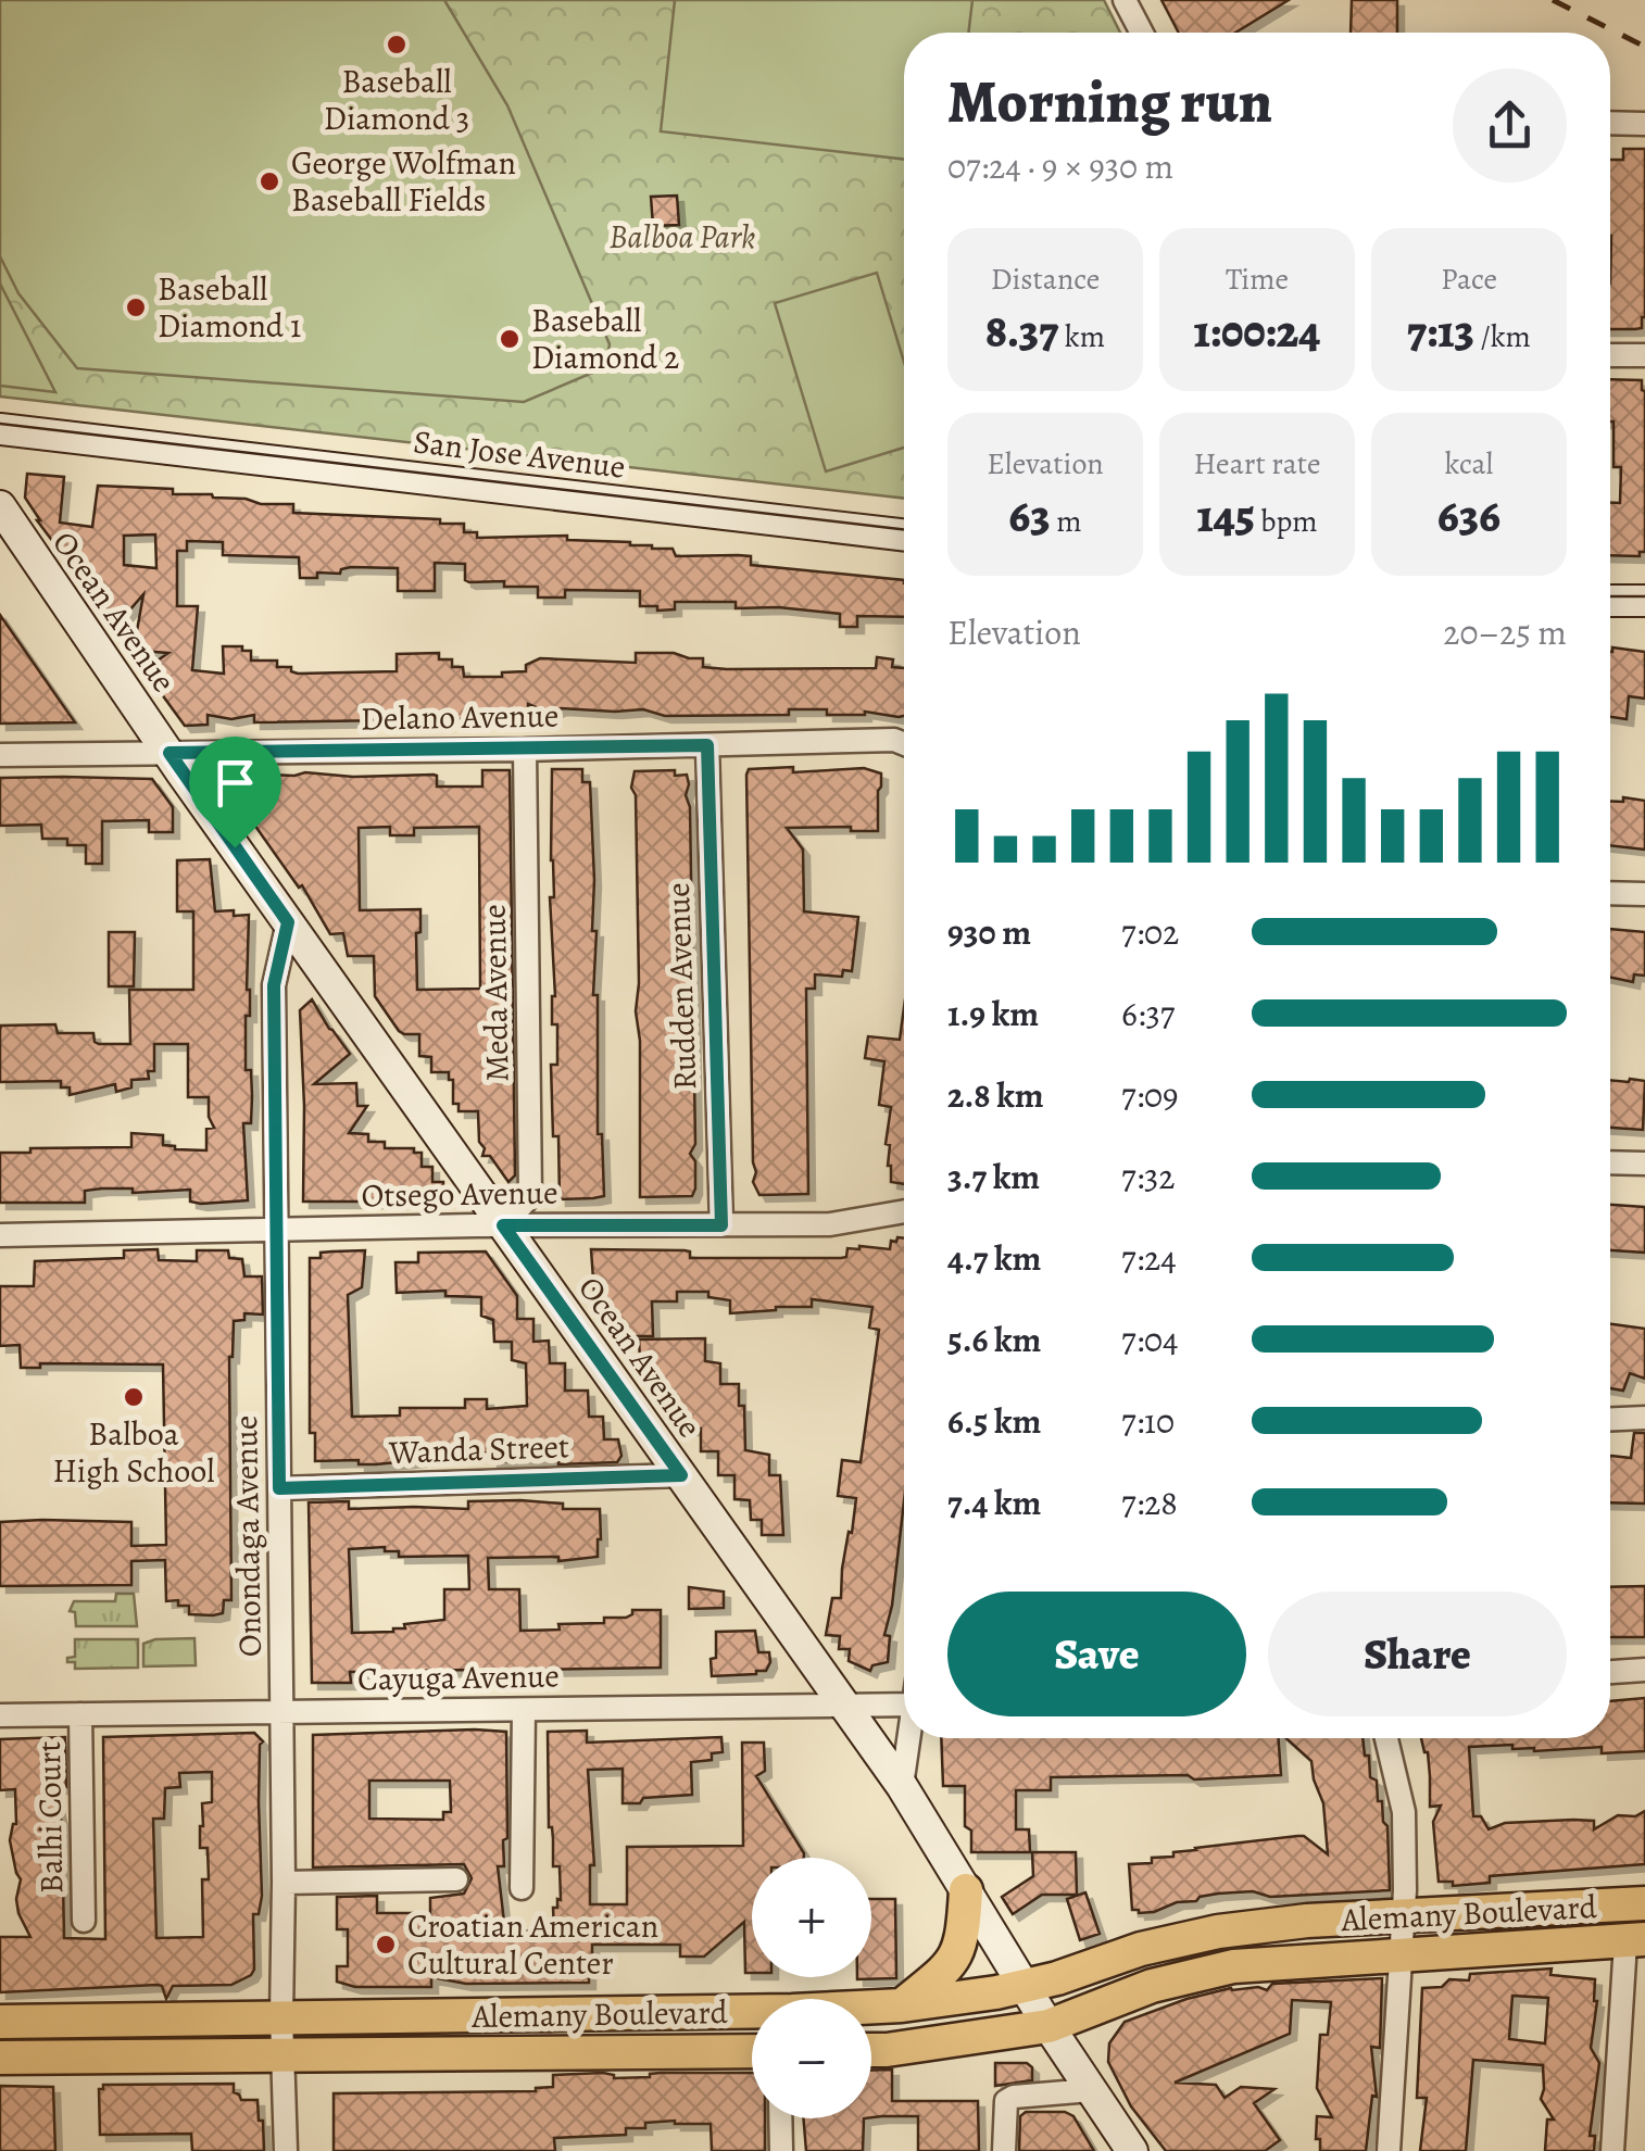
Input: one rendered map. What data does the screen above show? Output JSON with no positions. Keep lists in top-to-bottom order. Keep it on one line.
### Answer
{"streets":{"main road":["San Jose Avenue","Ocean Avenue","Alemany Boulevard"],"street":["Delano Avenue","Rudden Avenue","Meda Avenue","Otsego Avenue","Wanda Street","Onondaga Avenue","Cayuga Avenue","Balhi Court"]},"crossings":[["Ocean Avenue","Delano Avenue"],["Ocean Avenue","Meda Avenue"],["Ocean Avenue","Otsego Avenue"],["Ocean Avenue","Wanda Street"],["Ocean Avenue","Onondaga Avenue"],["Ocean Avenue","Cayuga Avenue"],["Ocean Avenue","Alemany Boulevard"],["Delano Avenue","Rudden Avenue"],["Delano Avenue","Meda Avenue"],["Rudden Avenue","Otsego Avenue"],["Meda Avenue","Otsego Avenue"],["Otsego Avenue","Onondaga Avenue"],["Wanda Street","Onondaga Avenue"],["Onondaga Avenue","Cayuga Avenue"],["Onondaga Avenue","Alemany Boulevard"],["Cayuga Avenue","Balhi Court"]],"parks":["Balboa Park"],"places":["Baseball Diamond 3","George Wolfman Baseball Fields","Baseball Diamond 1","Baseball Diamond 2","Balboa High School","Croatian American Cultural Center"],"page":{"heading":["Morning run","07:24 · 9 × 930 m"],"stats":[["Distance","8.37 km"],["Time","1:00:24"],["Pace","7:13 /km"],["Elevation","63 m"],["Heart rate","145 bpm"],["kcal","636"]],"chart":["Elevation","20–25 m"],"list":[{"name":"930 m","note":"7:02"},{"name":"1.9 km","note":"6:37"},{"name":"2.8 km","note":"7:09"},{"name":"3.7 km","note":"7:32"},{"name":"4.7 km","note":"7:24"},{"name":"5.6 km","note":"7:04"},{"name":"6.5 km","note":"7:10"},{"name":"7.4 km","note":"7:28"}],"buttons":["Save","Share"],"map_buttons":["+","−"]}}
